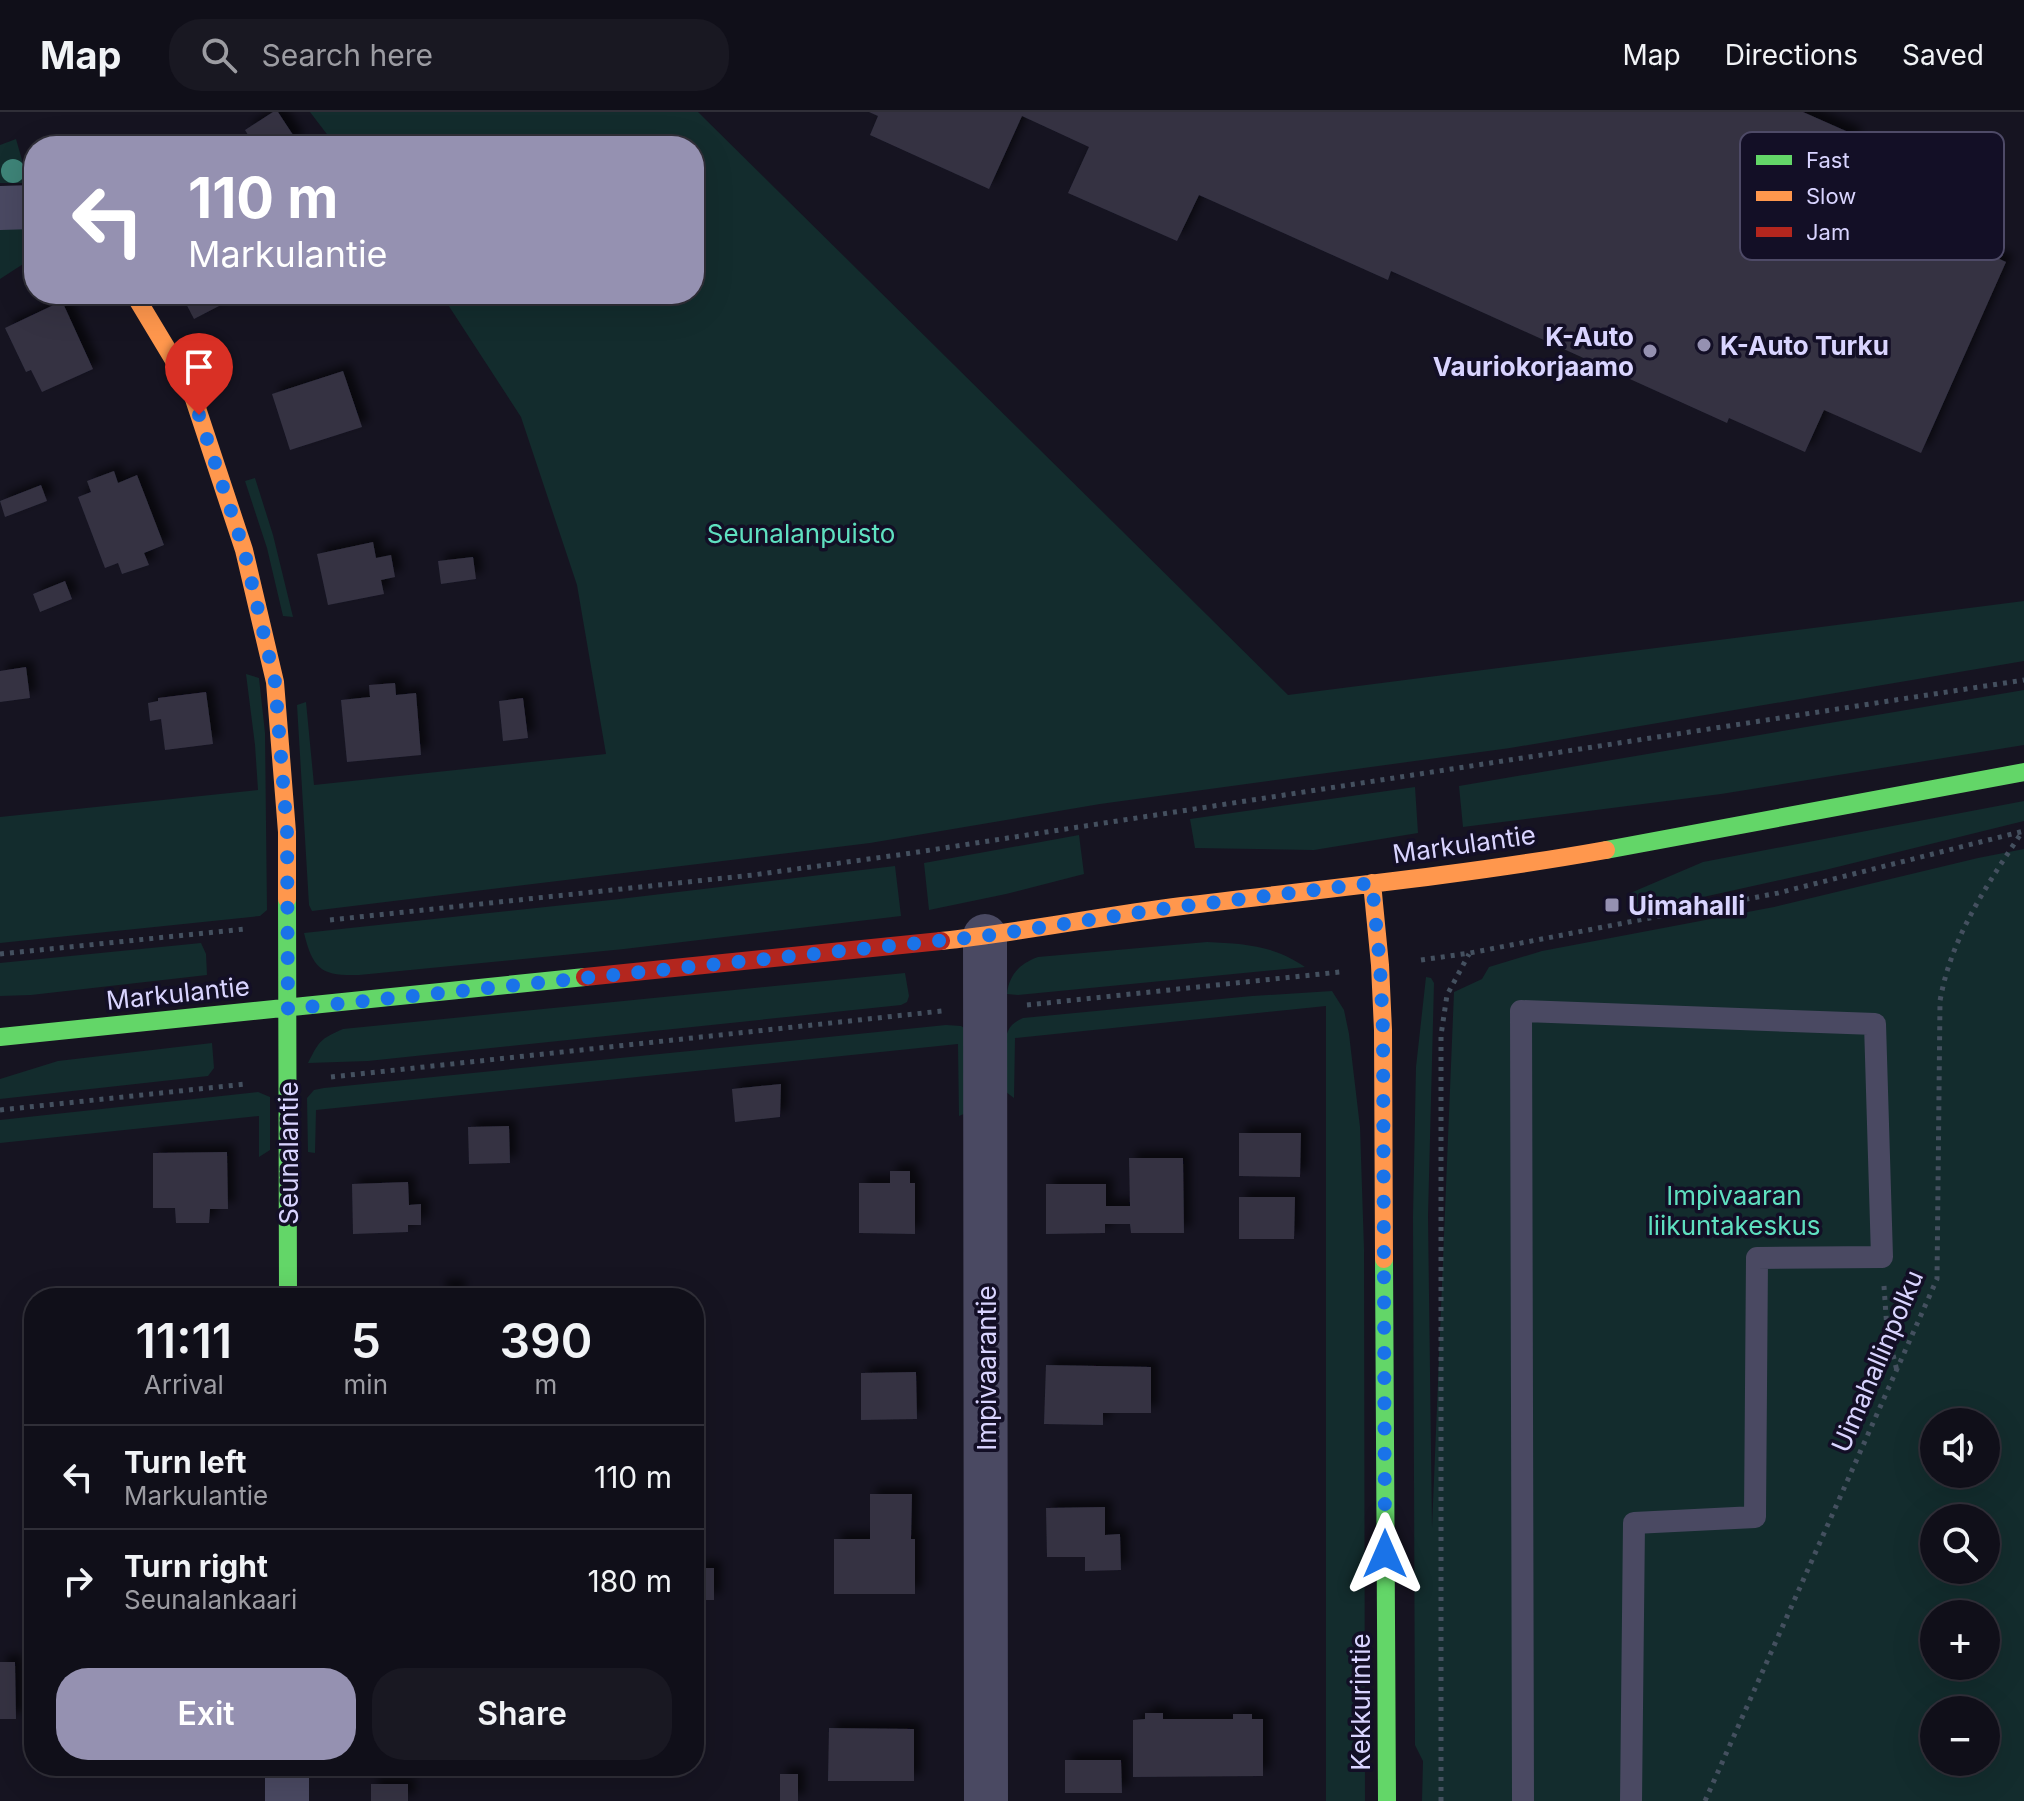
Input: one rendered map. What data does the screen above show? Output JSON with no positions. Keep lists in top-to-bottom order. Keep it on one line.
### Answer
{"streets":{"main road":["Markulantie","Seunalantie","Kekkurintie"],"street":["Impivaarantie"],"path":["Uimahallinpolku"]},"crossings":[["Markulantie","Seunalantie"],["Markulantie","Impivaarantie"],["Markulantie","Kekkurintie"]],"parks":["Seunalanpuisto","Impivaaran liikuntakeskus"],"places":{"other":["K-Auto Turku","K-Auto Vauriokorjaamo"],"transit":["Uimahalli"]},"legend":["Fast","Slow","Jam"],"page":{"header":"Map","search":"Search here","nav":["Map","Directions","Saved"],"turn":["110 m","Markulantie"],"eta":["11:11","Arrival","5","min","390","m"],"map_buttons":["+","−"],"list":[{"name":"Turn left","note":"Markulantie","value":"110 m"},{"name":"Turn right","note":"Seunalankaari","value":"180 m"}],"buttons":["Exit","Share"]}}
